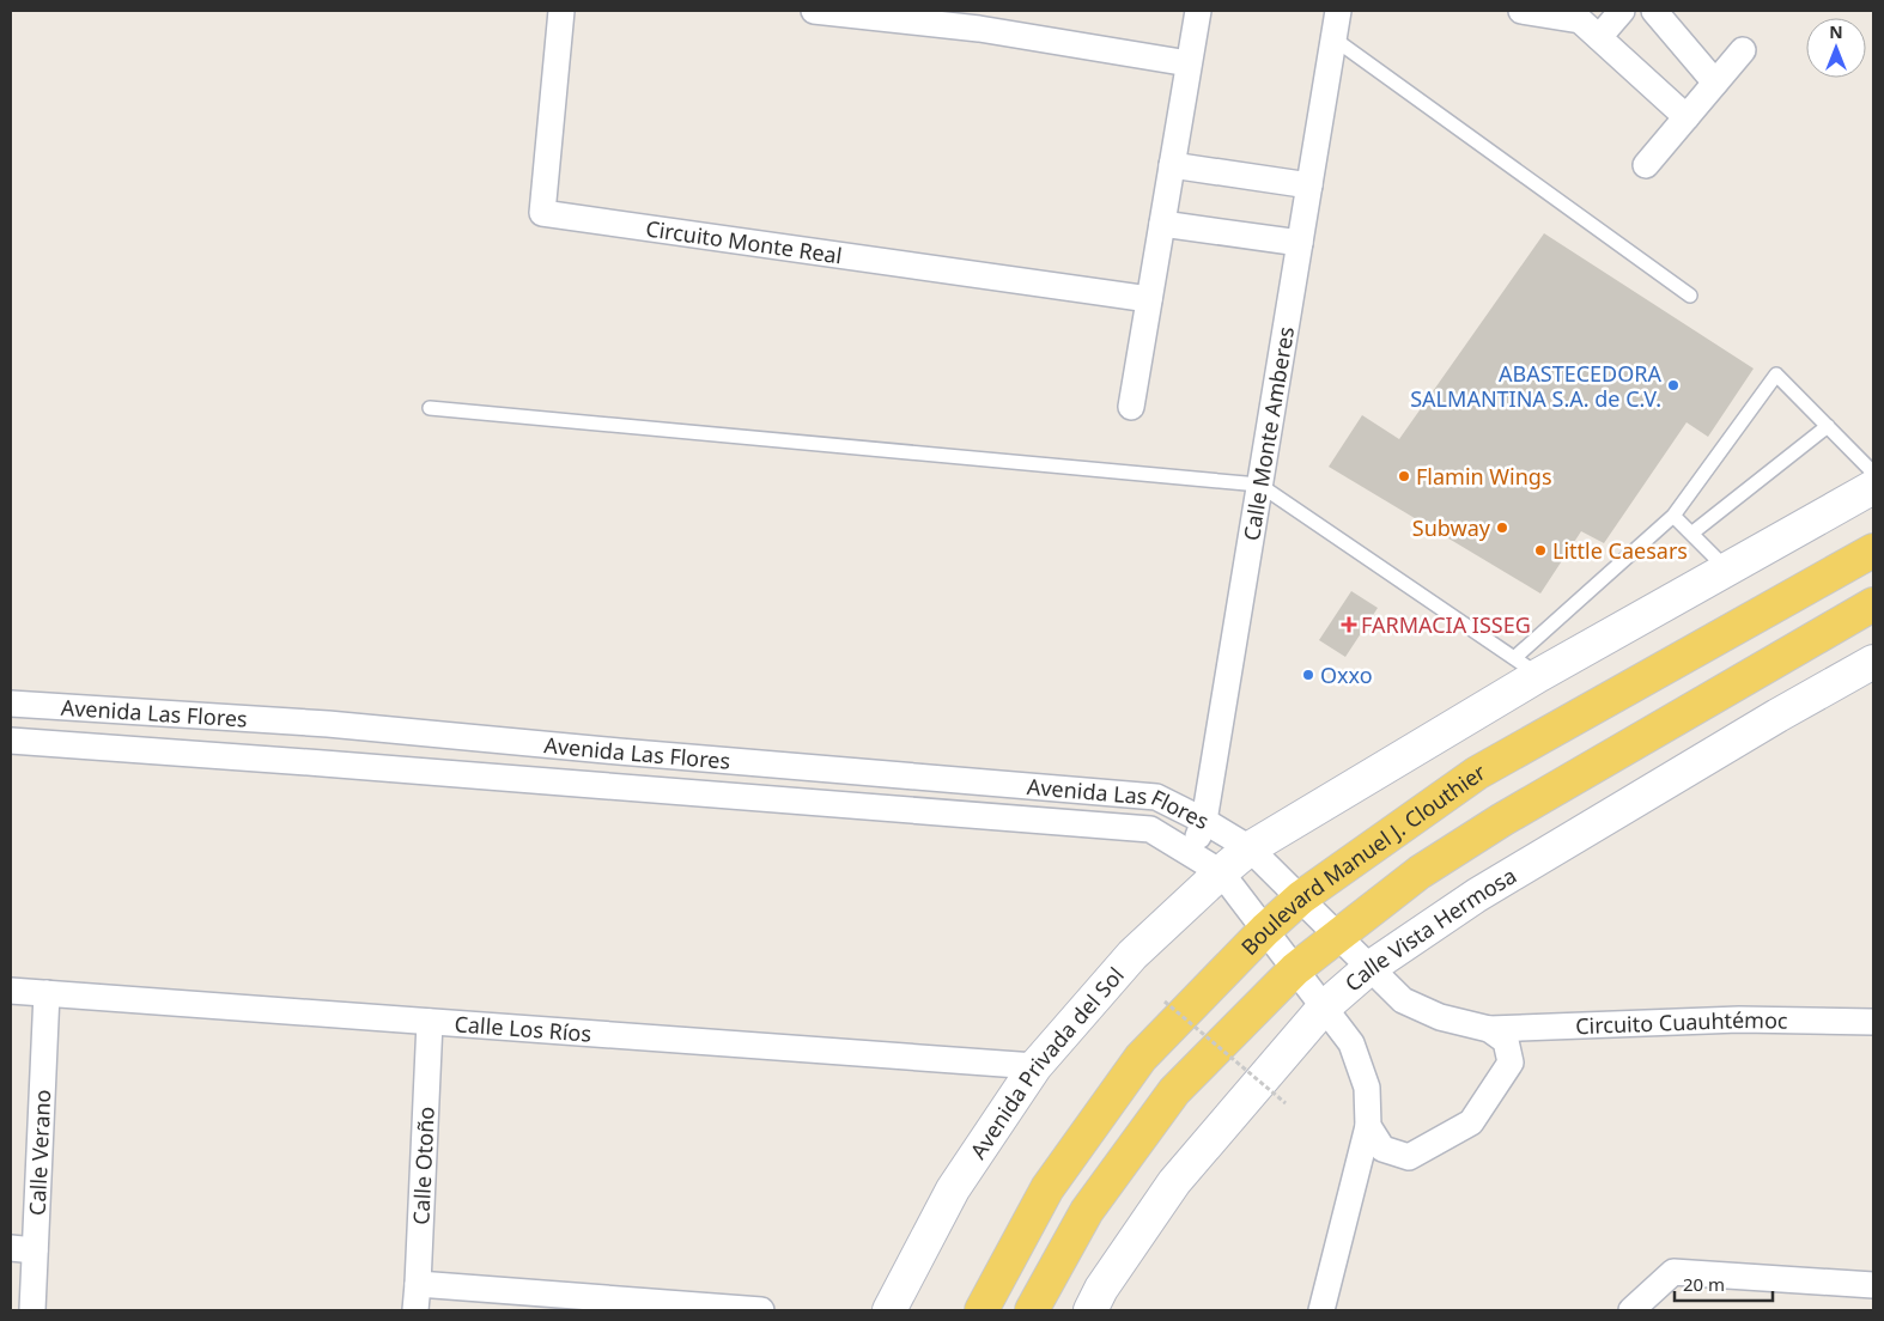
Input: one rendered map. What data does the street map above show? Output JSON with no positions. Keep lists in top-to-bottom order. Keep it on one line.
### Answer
{"streets":{"main road":["Boulevard Manuel J. Clouthier"],"street":["Circuito Monte Real","Calle Monte Amberes","Avenida Las Flores","Calle Vista Hermosa","Circuito Cuauhtémoc","Calle Los Ríos","Avenida Privada del Sol","Calle Verano","Calle Otoño"]},"crossings":[["Calle Monte Amberes","Avenida Las Flores"],["Avenida Las Flores","Circuito Cuauhtémoc"],["Avenida Las Flores","Avenida Privada del Sol"],["Boulevard Manuel J. Clouthier","Circuito Cuauhtémoc"],["Calle Vista Hermosa","Circuito Cuauhtémoc"],["Circuito Cuauhtémoc","Avenida Privada del Sol"],["Calle Los Ríos","Avenida Privada del Sol"],["Calle Los Ríos","Calle Verano"],["Calle Los Ríos","Calle Otoño"]],"places":{"other":["ABASTECEDORA SALMANTINA S.A. de C.V.","Flamin Wings","Subway","Little Caesars","Oxxo"],"health":["FARMACIA ISSEG"]},"scale_bar":"20 m","north":"top"}
